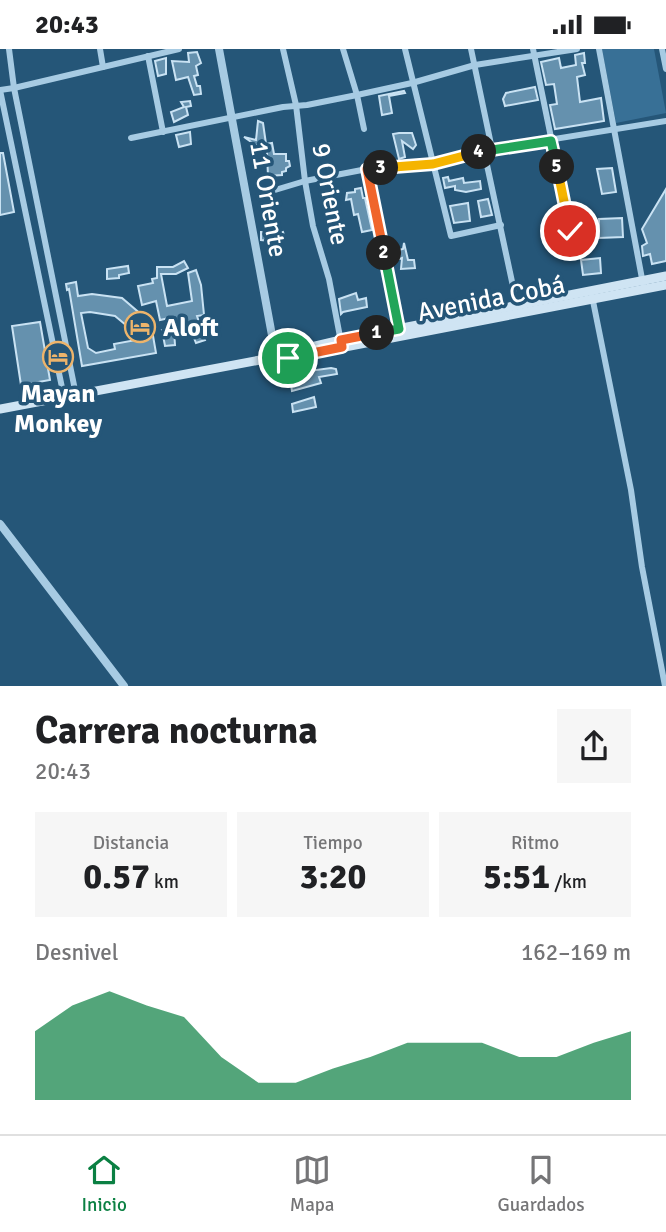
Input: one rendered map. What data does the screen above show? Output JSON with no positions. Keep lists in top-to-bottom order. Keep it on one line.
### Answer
{"streets":{"main road":["Avenida Cobá"],"street":["9 Oriente","11 Oriente"]},"crossings":[["9 Oriente","Avenida Cobá"],["11 Oriente","Avenida Cobá"]],"places":{"hotel":["Aloft","Mayan Monkey"]},"page":{"status":"20:43","pins":["4","5","3","2","1"],"heading":["Carrera nocturna","20:43"],"stats":[["Distancia","0.57 km"],["Tiempo","3:20"],["Ritmo","5:51 /km"]],"chart":["Desnivel","162–169 m"],"tabs":["Inicio","Mapa","Guardados"]}}
